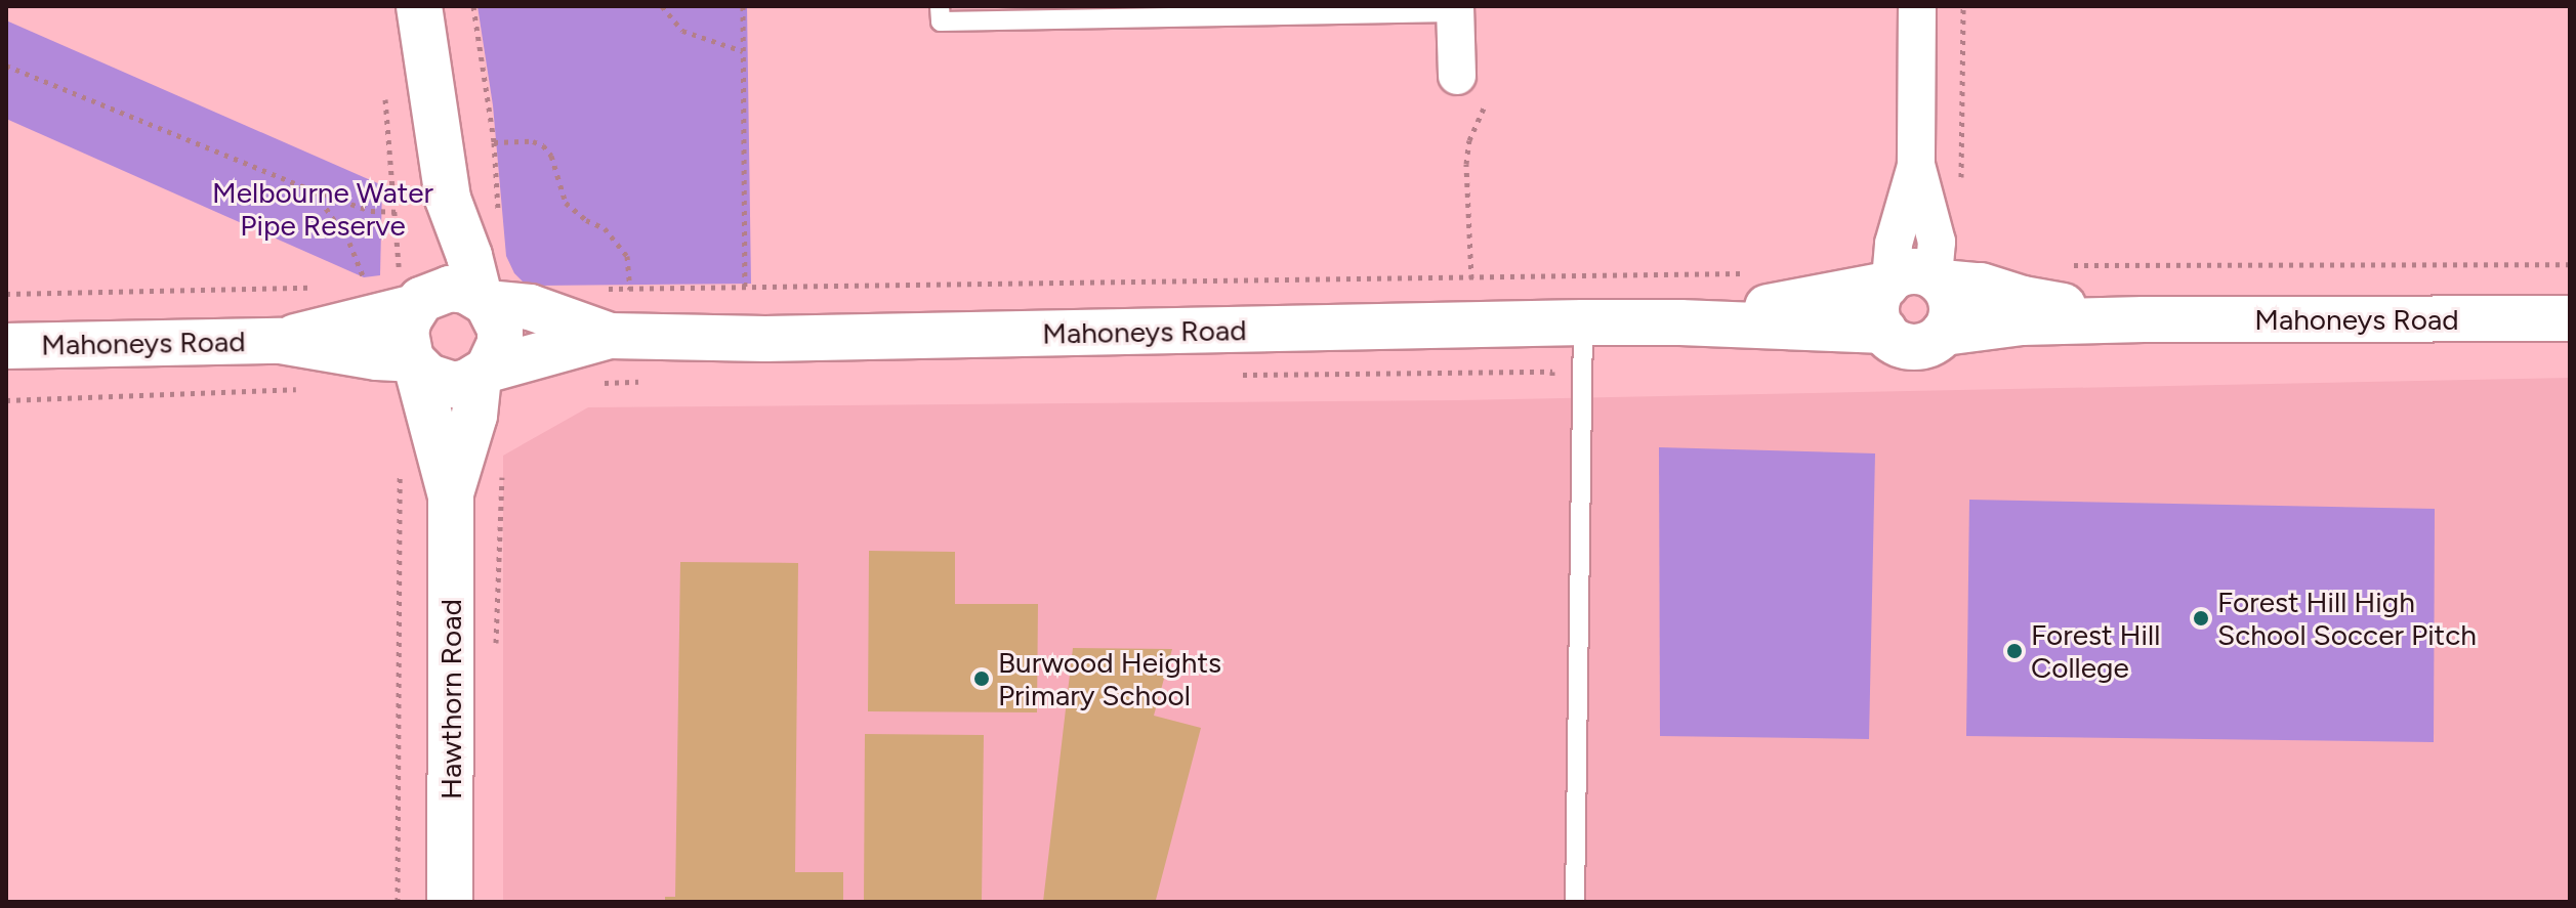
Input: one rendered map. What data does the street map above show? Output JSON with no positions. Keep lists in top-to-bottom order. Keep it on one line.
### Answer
{"streets":{"main road":["Mahoneys Road","Hawthorn Road"]},"crossings":[["Mahoneys Road","Hawthorn Road"]],"parks":["Melbourne Water Pipe Reserve"],"places":["Forest Hill High School Soccer Pitch","Forest Hill College","Burwood Heights Primary School"]}
